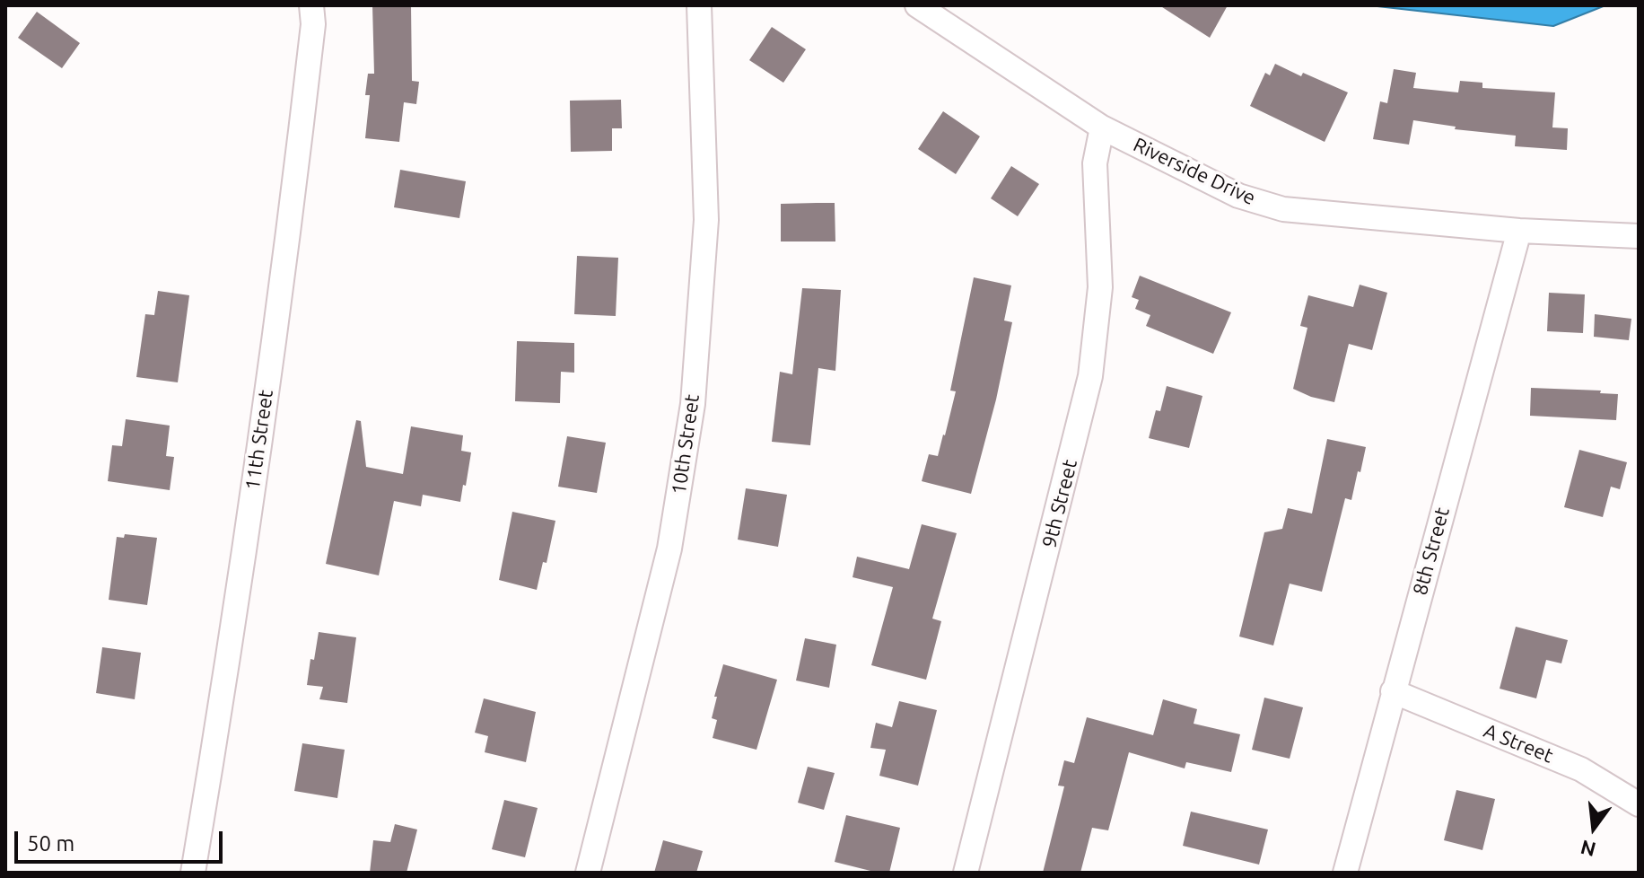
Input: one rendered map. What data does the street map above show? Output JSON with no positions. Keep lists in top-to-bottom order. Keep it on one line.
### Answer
{"streets":{"street":["Riverside Drive","11th Street","10th Street","9th Street","8th Street","A Street"]},"crossings":[["Riverside Drive","9th Street"],["Riverside Drive","8th Street"],["8th Street","A Street"]],"scale_bar":"50 m","north":"bottom"}
